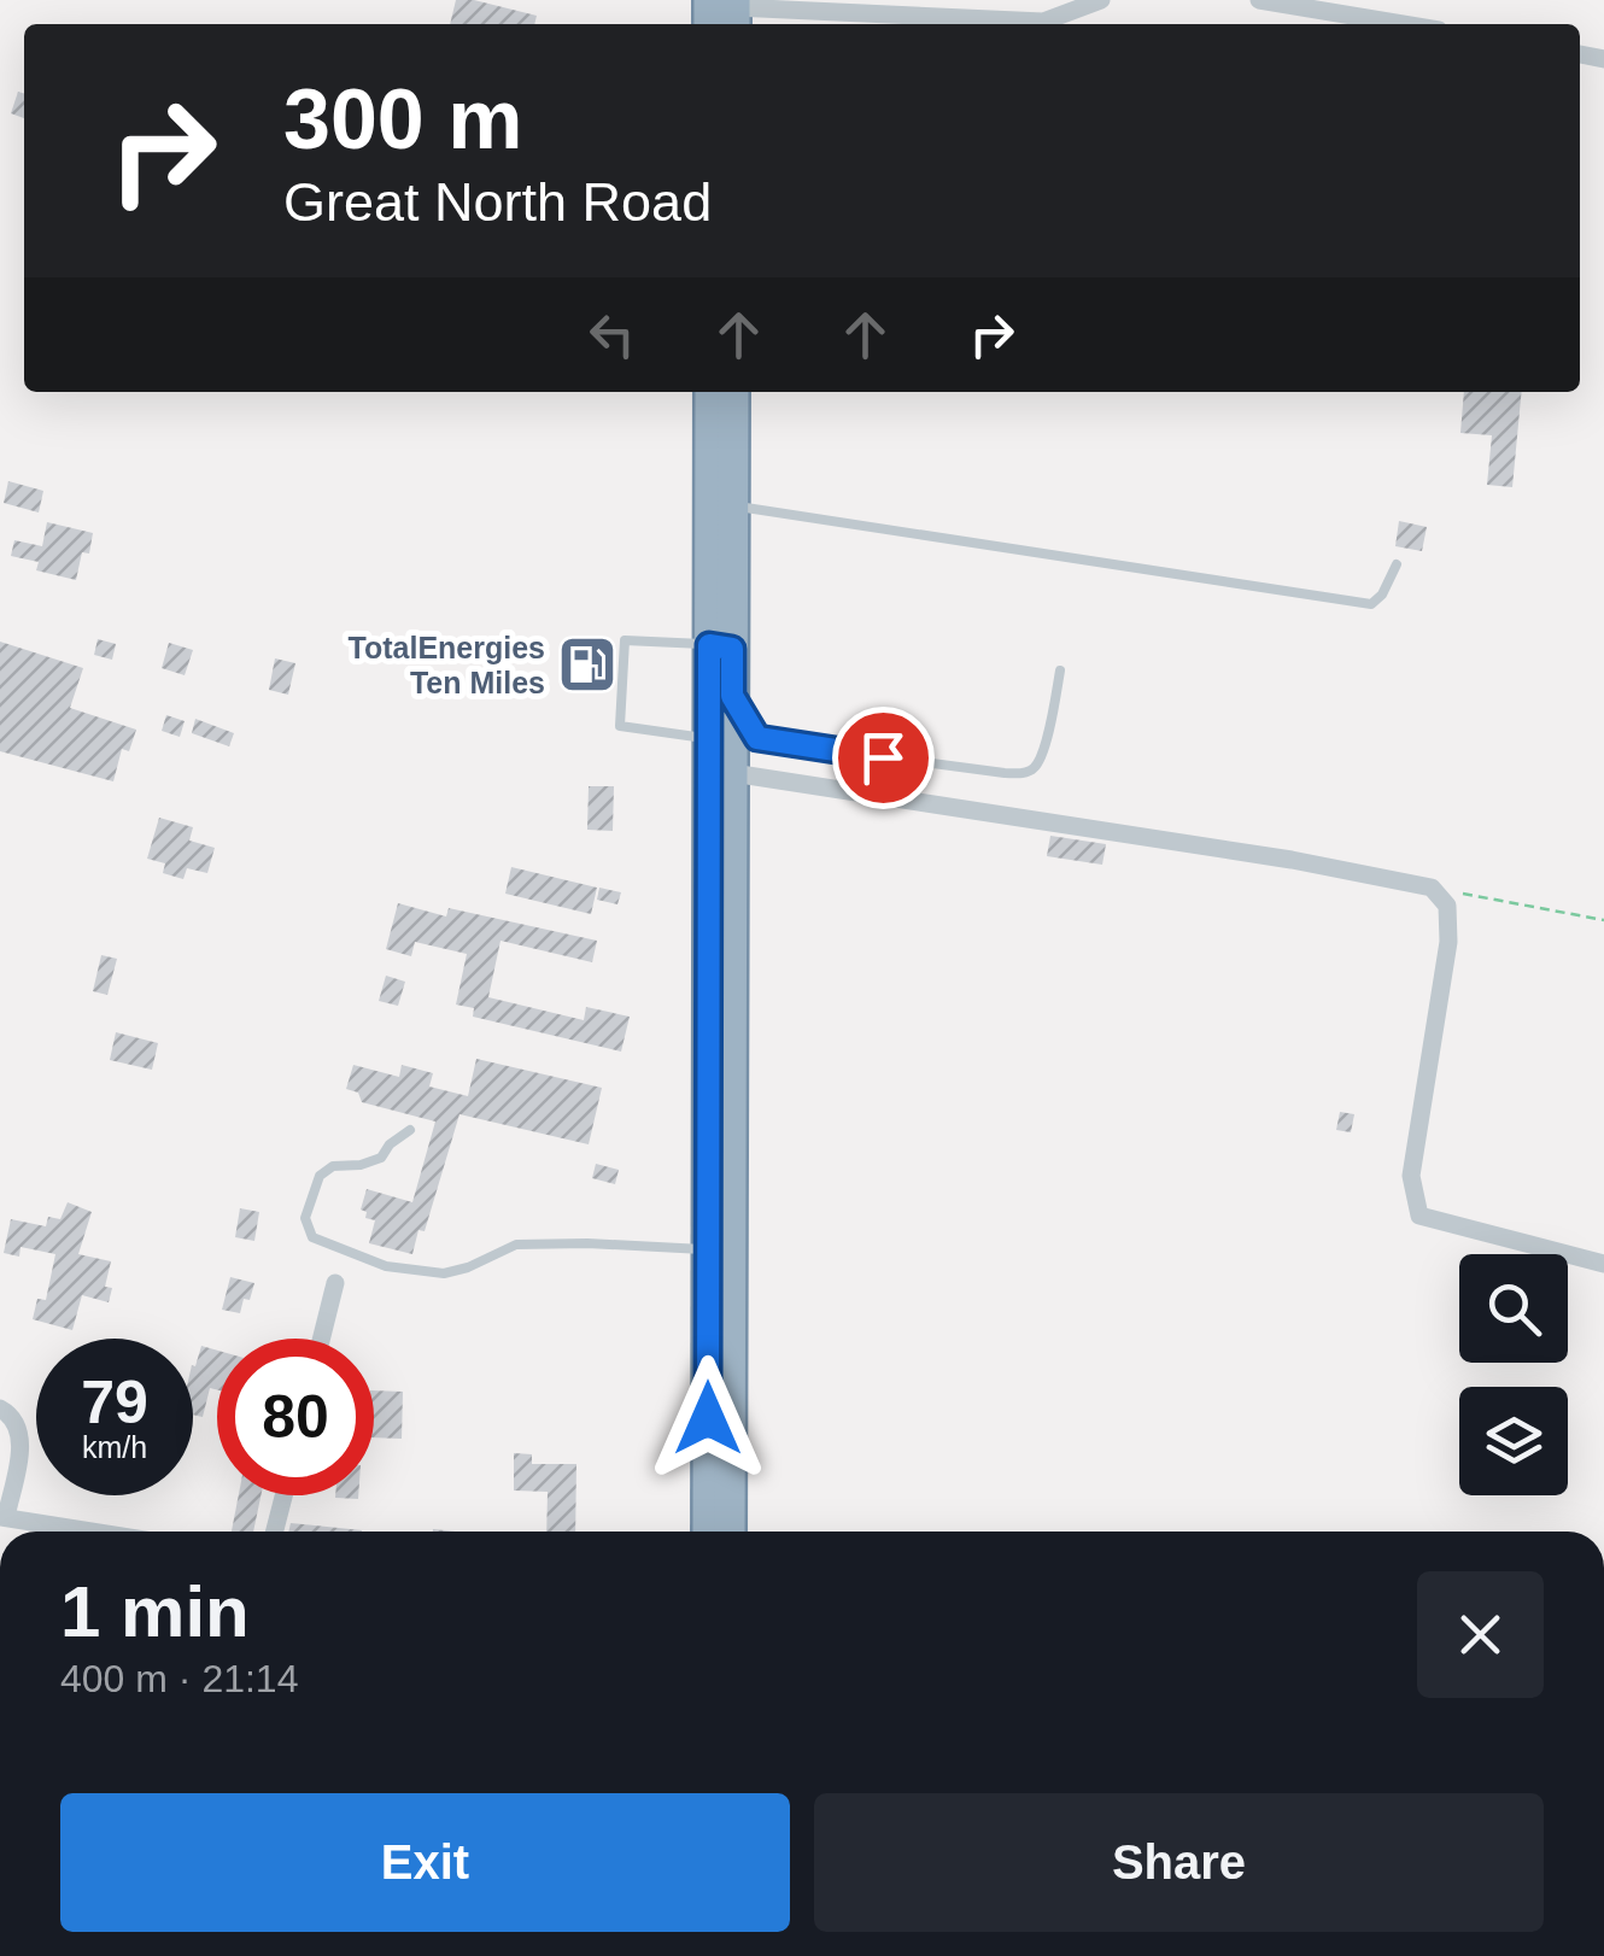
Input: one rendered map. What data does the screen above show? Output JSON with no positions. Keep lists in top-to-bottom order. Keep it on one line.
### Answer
{"places":{"fuel station":["TotalEnergies Ten Miles"]},"page":{"turn":["300 m","Great North Road"],"speed":"79 km/h","limit":"80","heading":["1 min","400 m · 21:14"],"buttons":["Exit","Share"]}}
